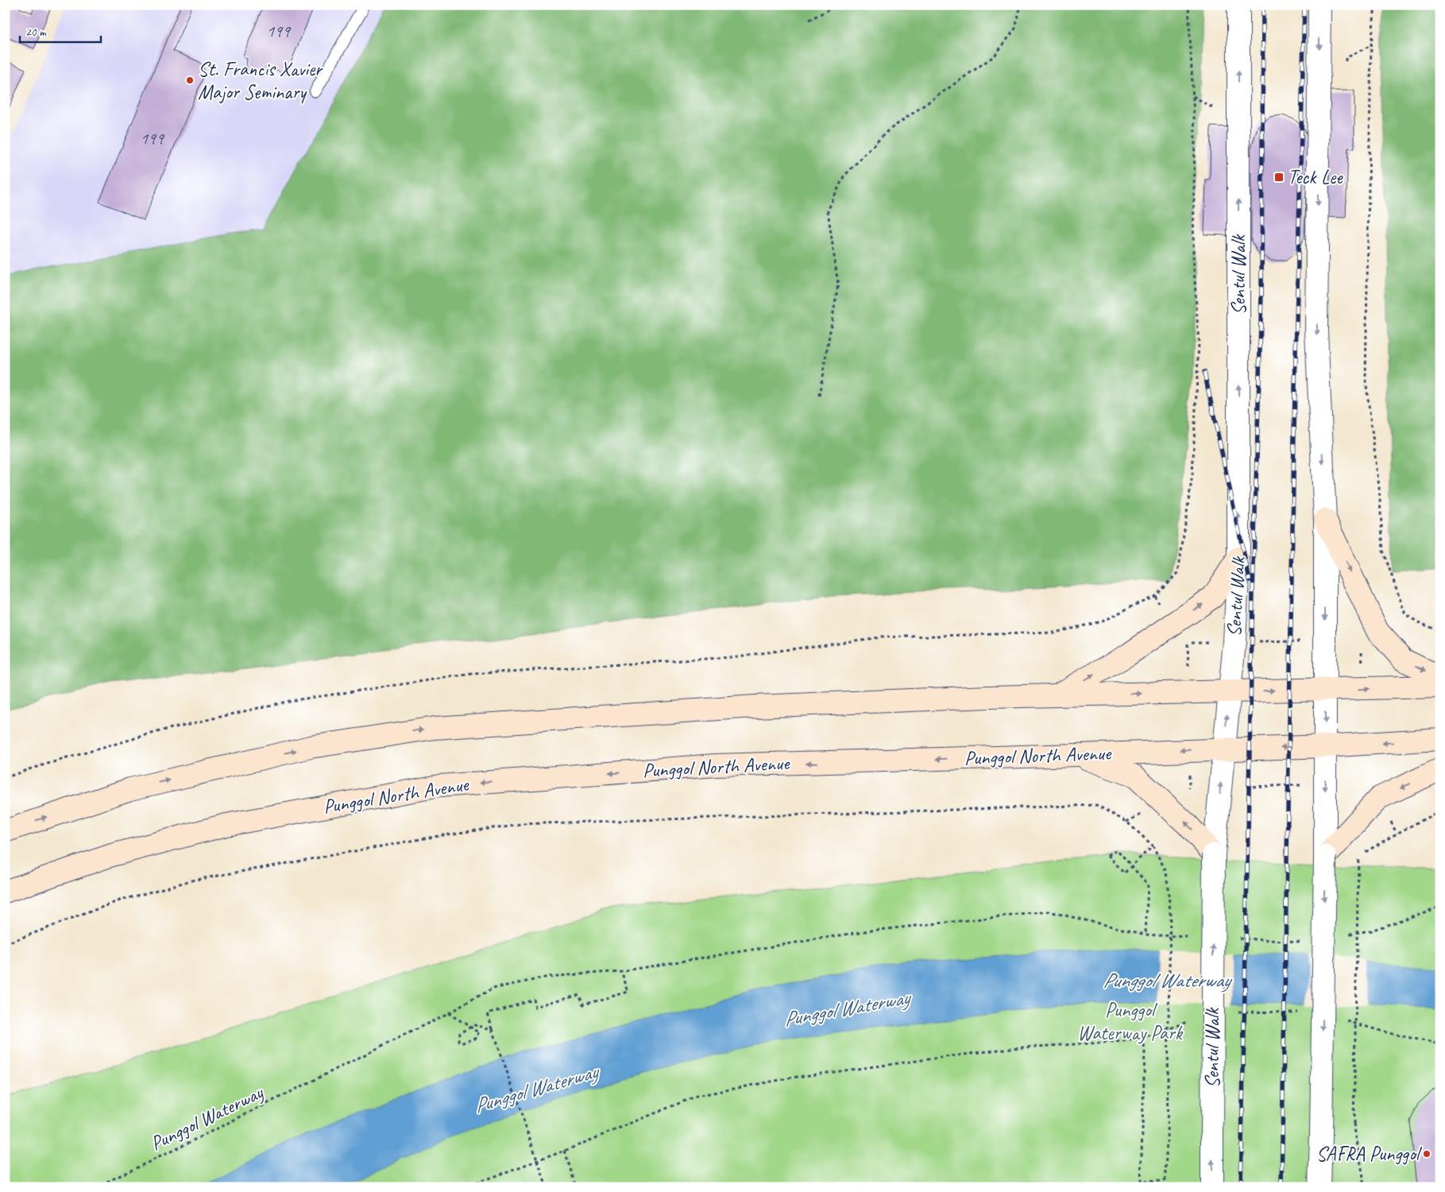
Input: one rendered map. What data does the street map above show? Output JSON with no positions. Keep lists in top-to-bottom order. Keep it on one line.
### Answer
{"streets":{"main road":["Punggol North Avenue"],"street":["Sentul Walk"],"path":["Punggol Waterway"]},"crossings":[["Sentul Walk","Punggol North Avenue"]],"water":["Punggol Waterway"],"parks":["Punggol Waterway Park"],"places":{"other":["St. Francis Xavier Major Seminary","SAFRA Punggol"],"transit":["Teck Lee"]},"house_numbers":["199","199"],"scale_bar":"20 m"}
